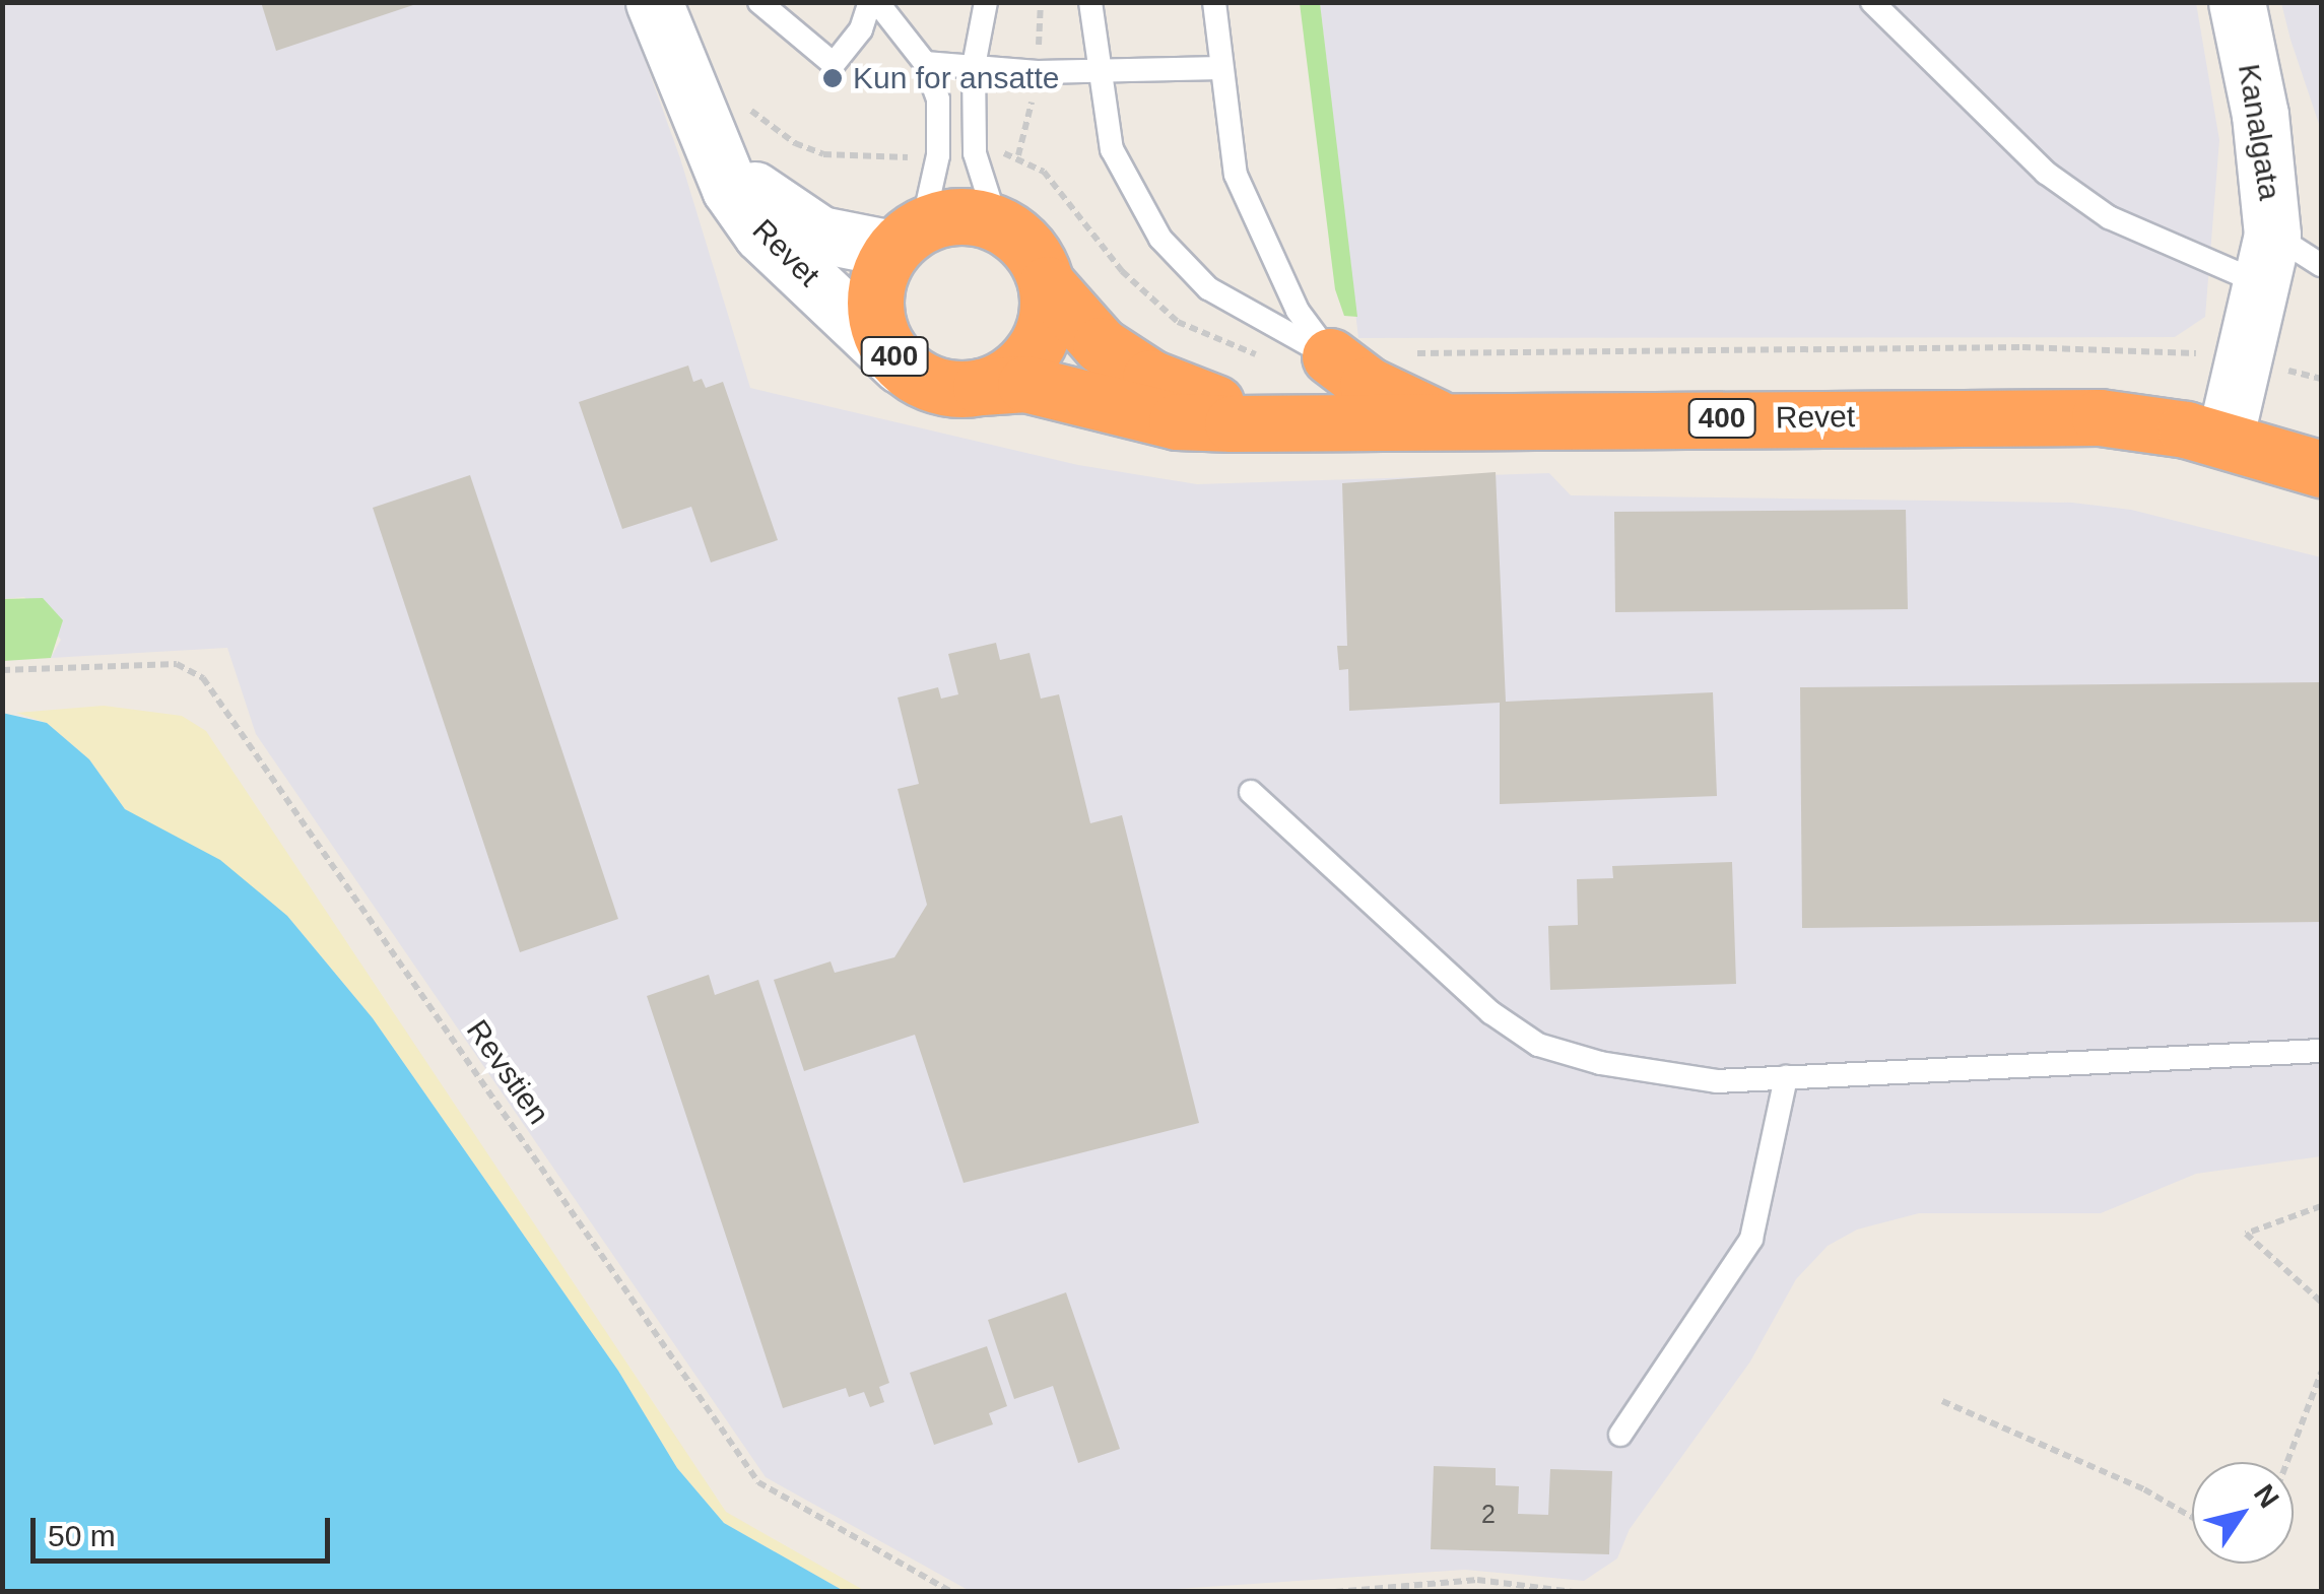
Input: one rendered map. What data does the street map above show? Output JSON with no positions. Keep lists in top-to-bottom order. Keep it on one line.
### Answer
{"streets":{"highway":["Revet","400"],"street":["Kanalgata"],"path":["Revstien"]},"crossings":[["Kanalgata","Revet"],["Kanalgata","400"],["Revet","400"]],"places":["Kun for ansatte"],"house_numbers":["2"],"scale_bar":"50 m","north":"top right"}
